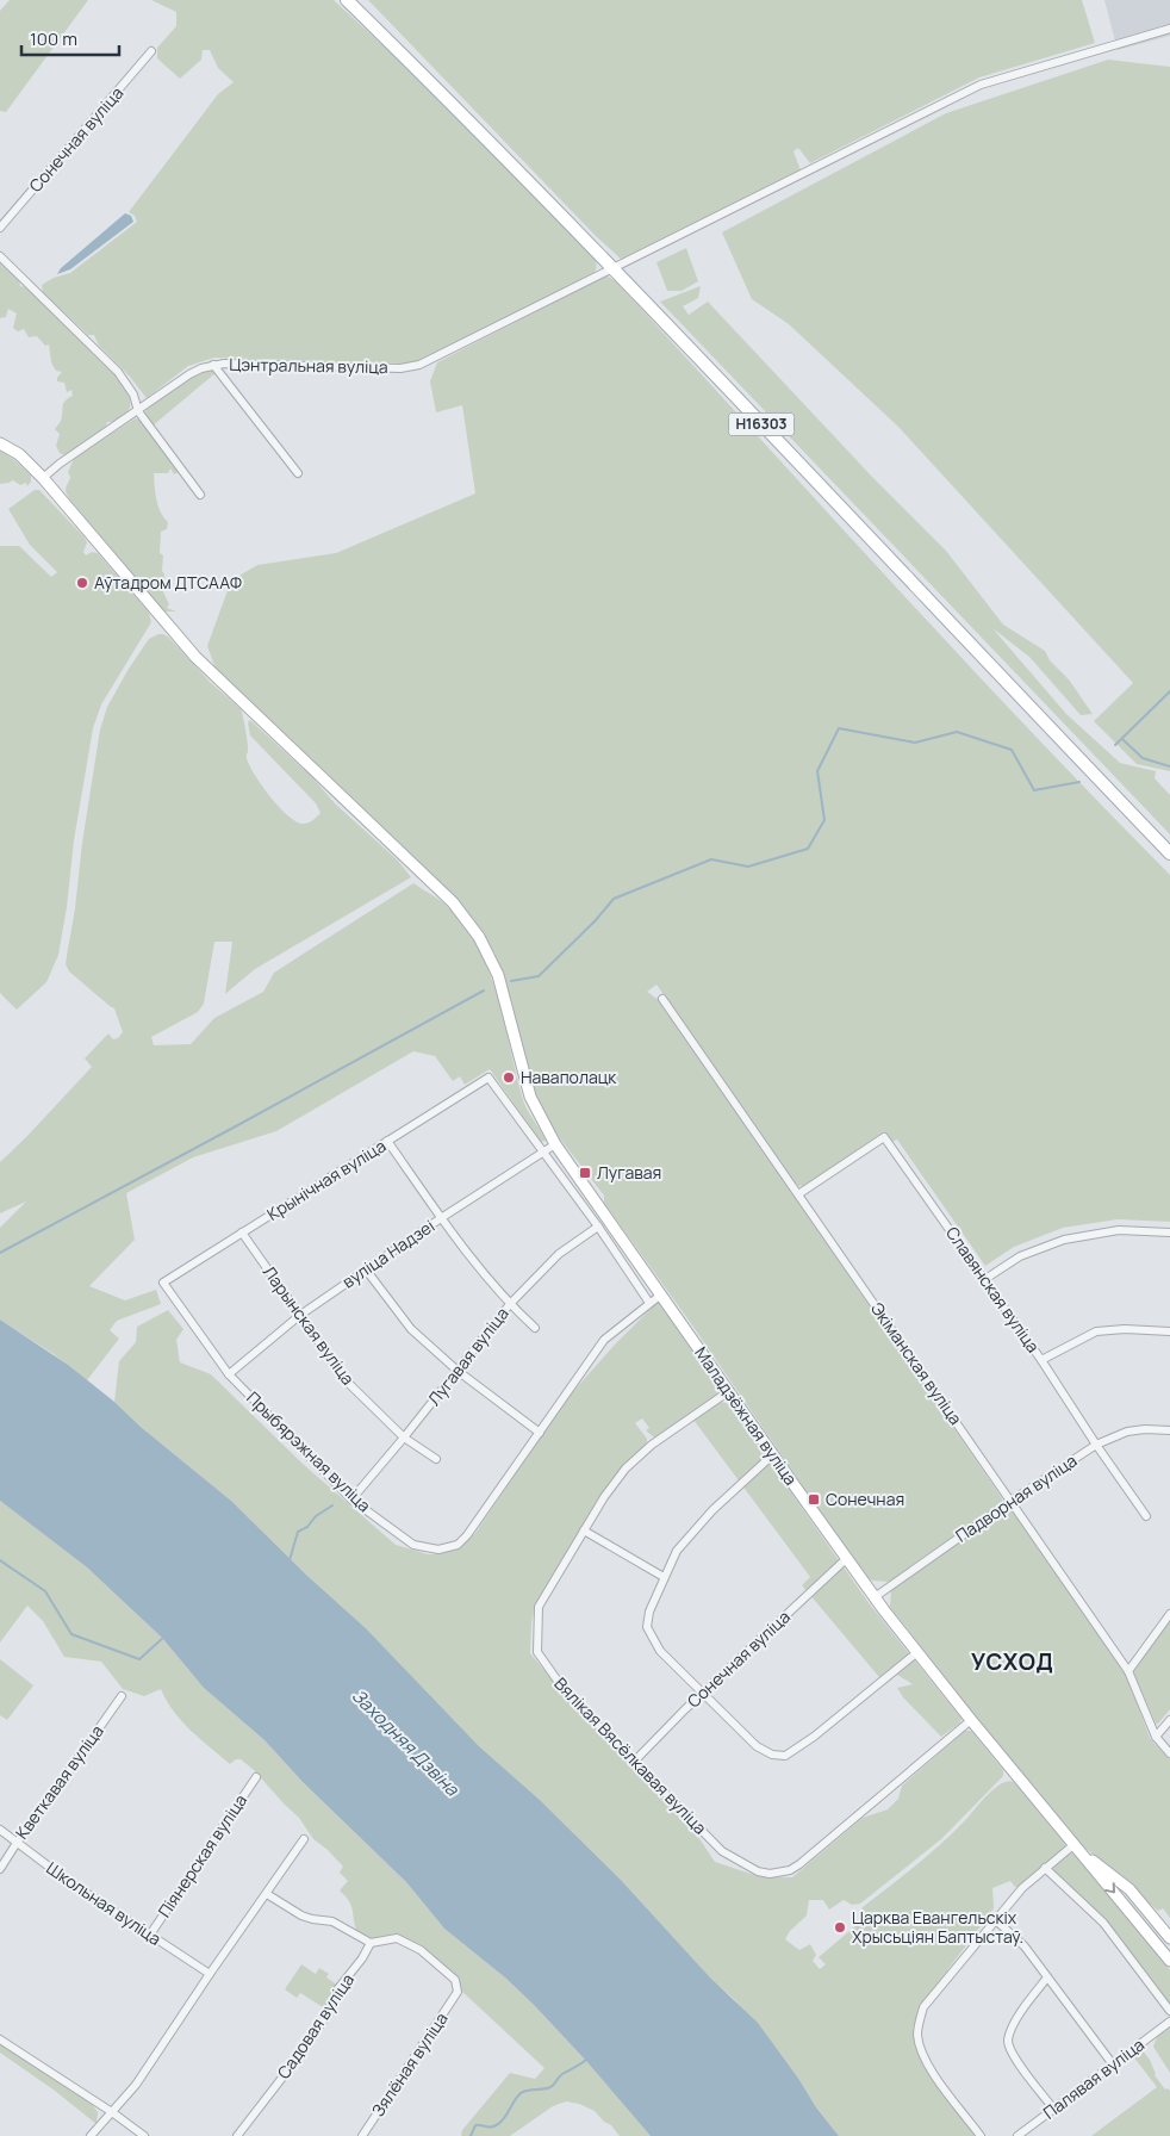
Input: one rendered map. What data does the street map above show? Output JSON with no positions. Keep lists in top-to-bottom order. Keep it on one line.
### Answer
{"streets":{"main road":["Н16303","Маладзёжная вуліца"],"street":["Сонечная вуліца","Цэнтральная вуліца","Крынічная вуліца","вуліца Надзеі","Славянская вуліца","Ларынская вуліца","Лугавая вуліца","Экіманская вуліца","Прыбярэжная вуліца","Падворная вуліца","Вялікая Вясёлкавая вуліца","Кветкавая вуліца","Піянерская вуліца","Школьная вуліца","Садовая вуліца","Зялёная вуліца","Палявая вуліца"]},"crossings":[["Сонечная вуліца","Маладзёжная вуліца"],["Сонечная вуліца","Вялікая Вясёлкавая вуліца"],["Цэнтральная вуліца","Н16303"],["Цэнтральная вуліца","Маладзёжная вуліца"],["Крынічная вуліца","вуліца Надзеі"],["Крынічная вуліца","Ларынская вуліца"],["Крынічная вуліца","Прыбярэжная вуліца"],["вуліца Надзеі","Ларынская вуліца"],["вуліца Надзеі","Маладзёжная вуліца"],["вуліца Надзеі","Прыбярэжная вуліца"],["Славянская вуліца","Экіманская вуліца"],["Славянская вуліца","Падворная вуліца"],["Ларынская вуліца","Лугавая вуліца"],["Лугавая вуліца","Прыбярэжная вуліца"],["Экіманская вуліца","Падворная вуліца"],["Маладзёжная вуліца","Прыбярэжная вуліца"],["Маладзёжная вуліца","Падворная вуліца"],["Маладзёжная вуліца","Вялікая Вясёлкавая вуліца"],["Кветкавая вуліца","Школьная вуліца"],["Піянерская вуліца","Школьная вуліца"],["Садовая вуліца","Зялёная вуліца"]],"districts":["УСХОД"],"water":["Заходняя Дзвіна"],"places":{"other":["Аўтадром ДТСААФ","Наваполацк","Царква Евангельскіх Хрысьціян Баптыстаў."],"transit":["Лугавая","Сонечная"]},"scale_bar":"100 m"}
